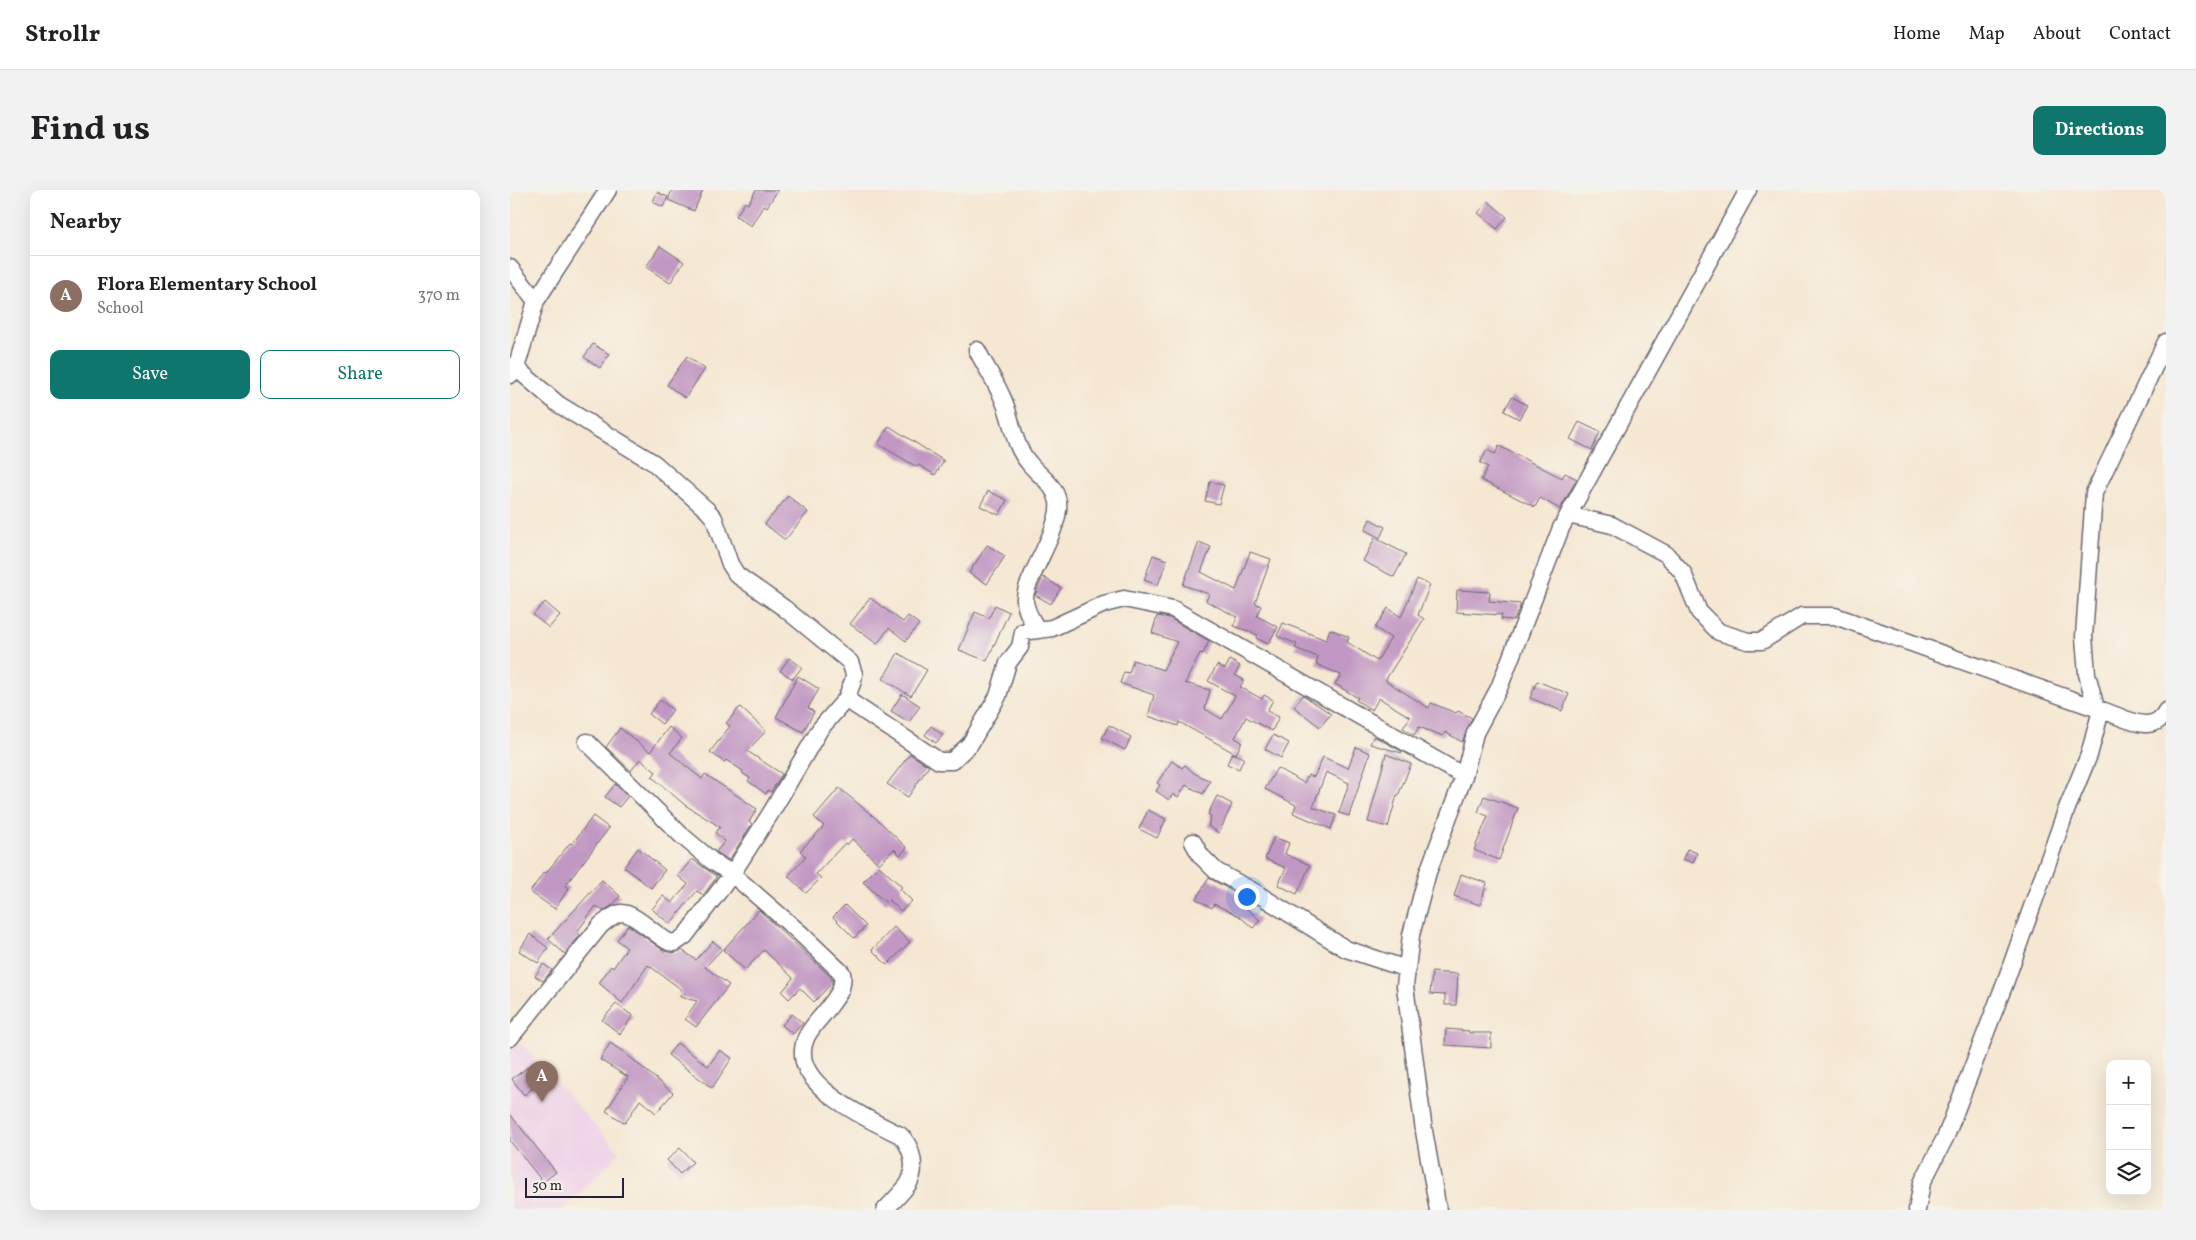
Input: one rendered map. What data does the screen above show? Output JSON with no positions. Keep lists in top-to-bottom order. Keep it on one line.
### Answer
{"scale_bar":"50 m","page":{"header":"Strollr","nav":["Home","Map","About","Contact"],"title":"Find us","buttons":["Directions",["Save","Share"]],"heading":"Nearby","list":[{"mark":"A","name":"Flora Elementary School","note":"School","value":"370 m"}],"map_buttons":["+","−"],"pins":"A","scale":"50 m"}}
